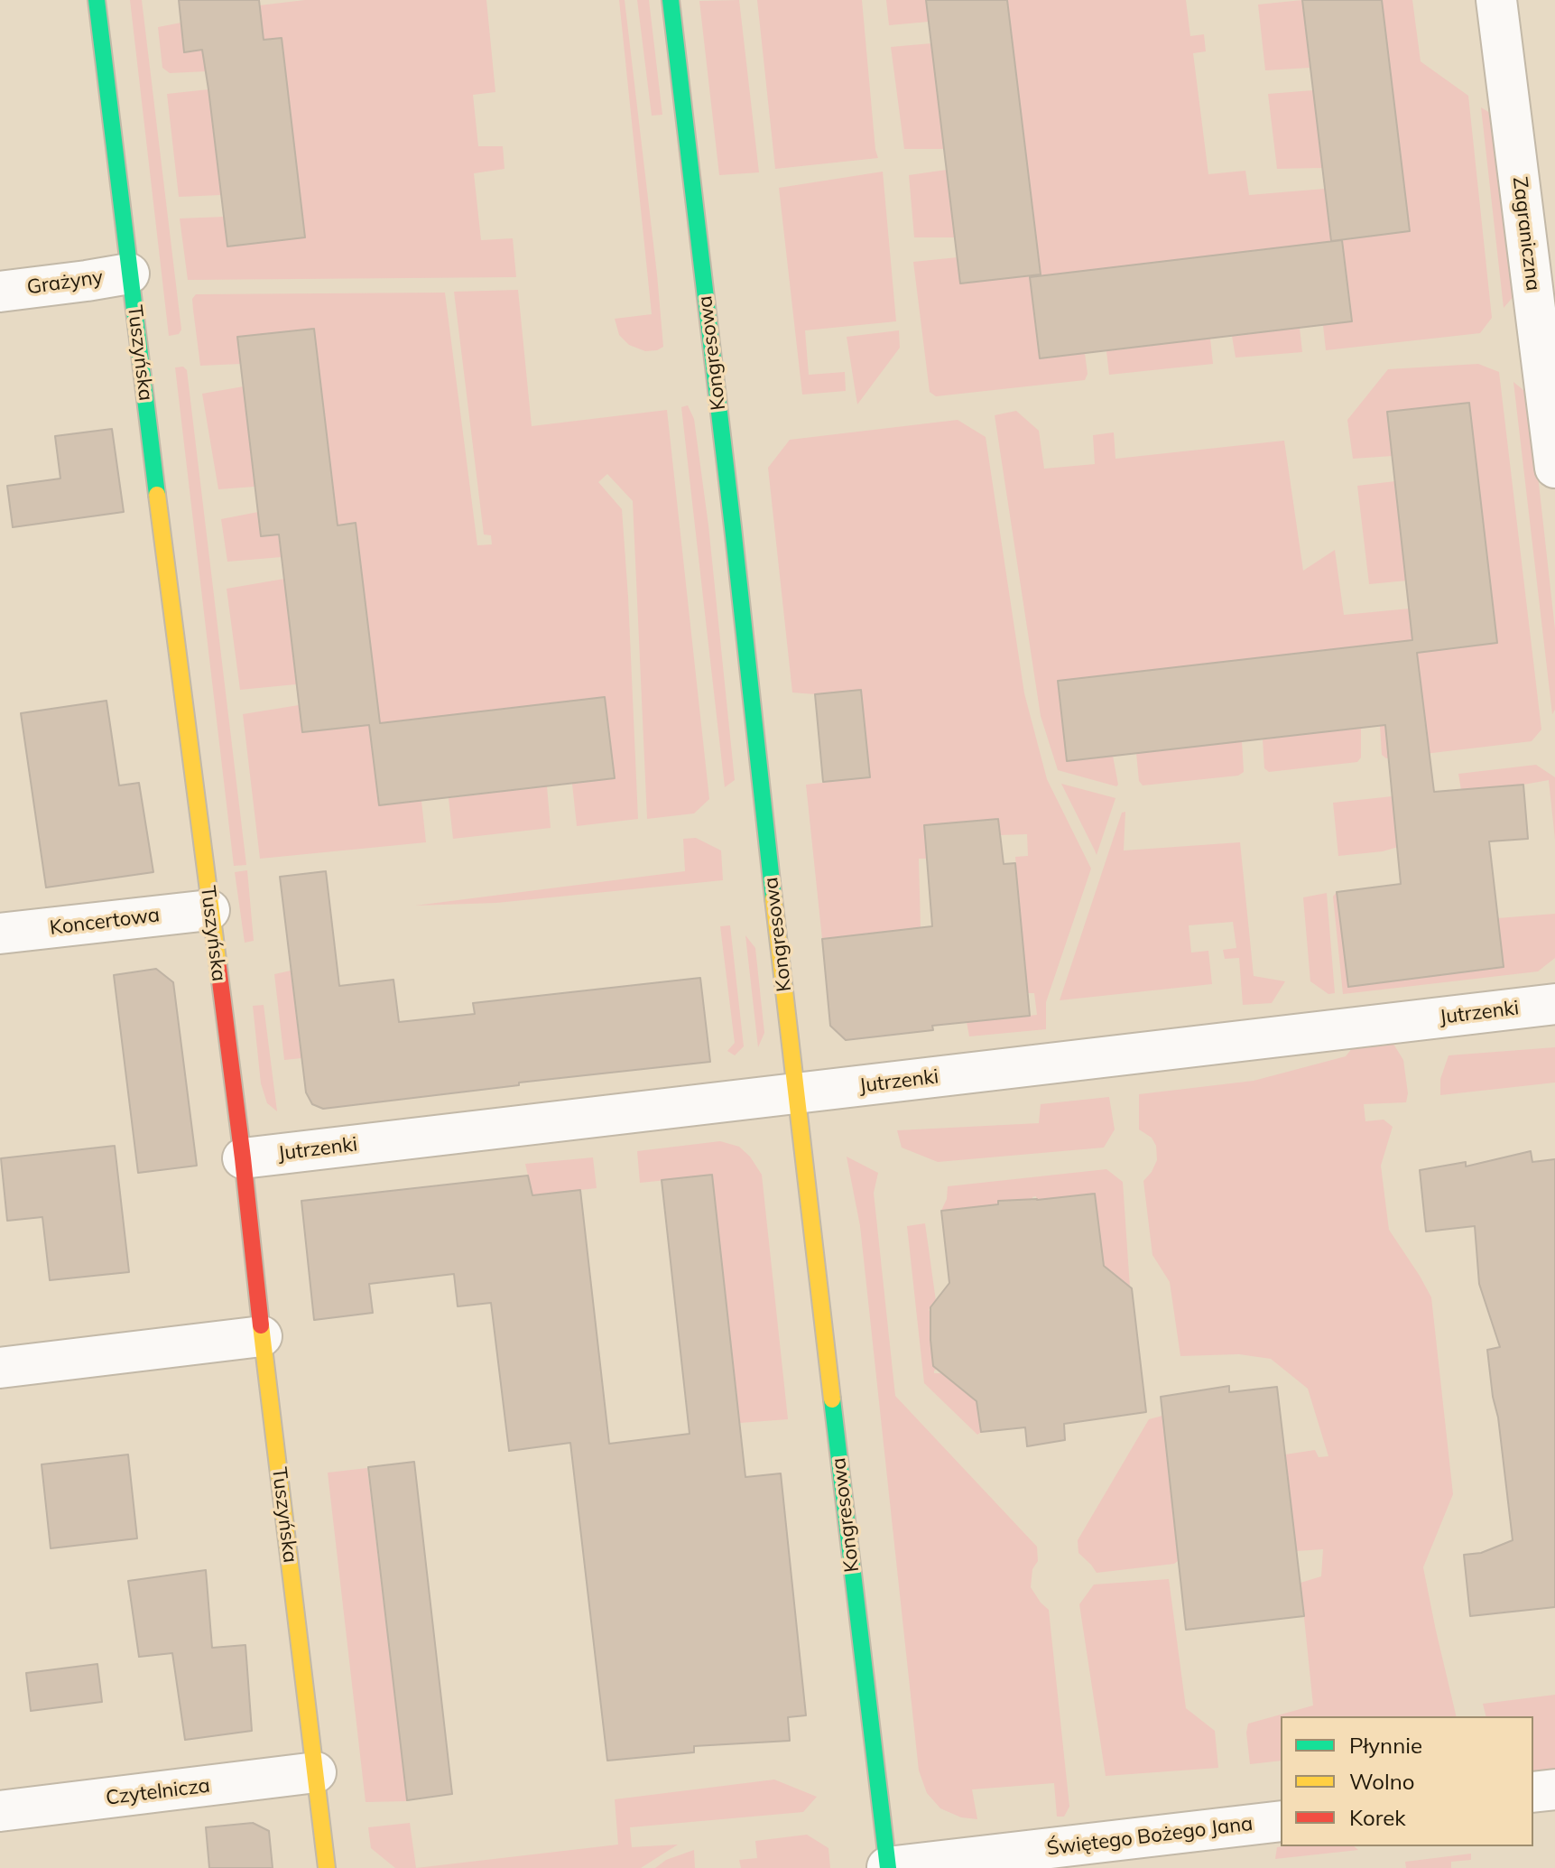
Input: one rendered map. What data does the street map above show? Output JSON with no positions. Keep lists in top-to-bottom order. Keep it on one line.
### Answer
{"streets":{"street":["Zagraniczna","Grażyny","Tuszyńska","Kongresowa","Koncertowa","Jutrzenki","Czytelnicza","Świętego Bożego Jana"]},"crossings":[["Grażyny","Tuszyńska"],["Tuszyńska","Koncertowa"],["Tuszyńska","Jutrzenki"],["Tuszyńska","Czytelnicza"],["Kongresowa","Jutrzenki"],["Kongresowa","Świętego Bożego Jana"]],"legend":["Płynnie","Wolno","Korek"]}
